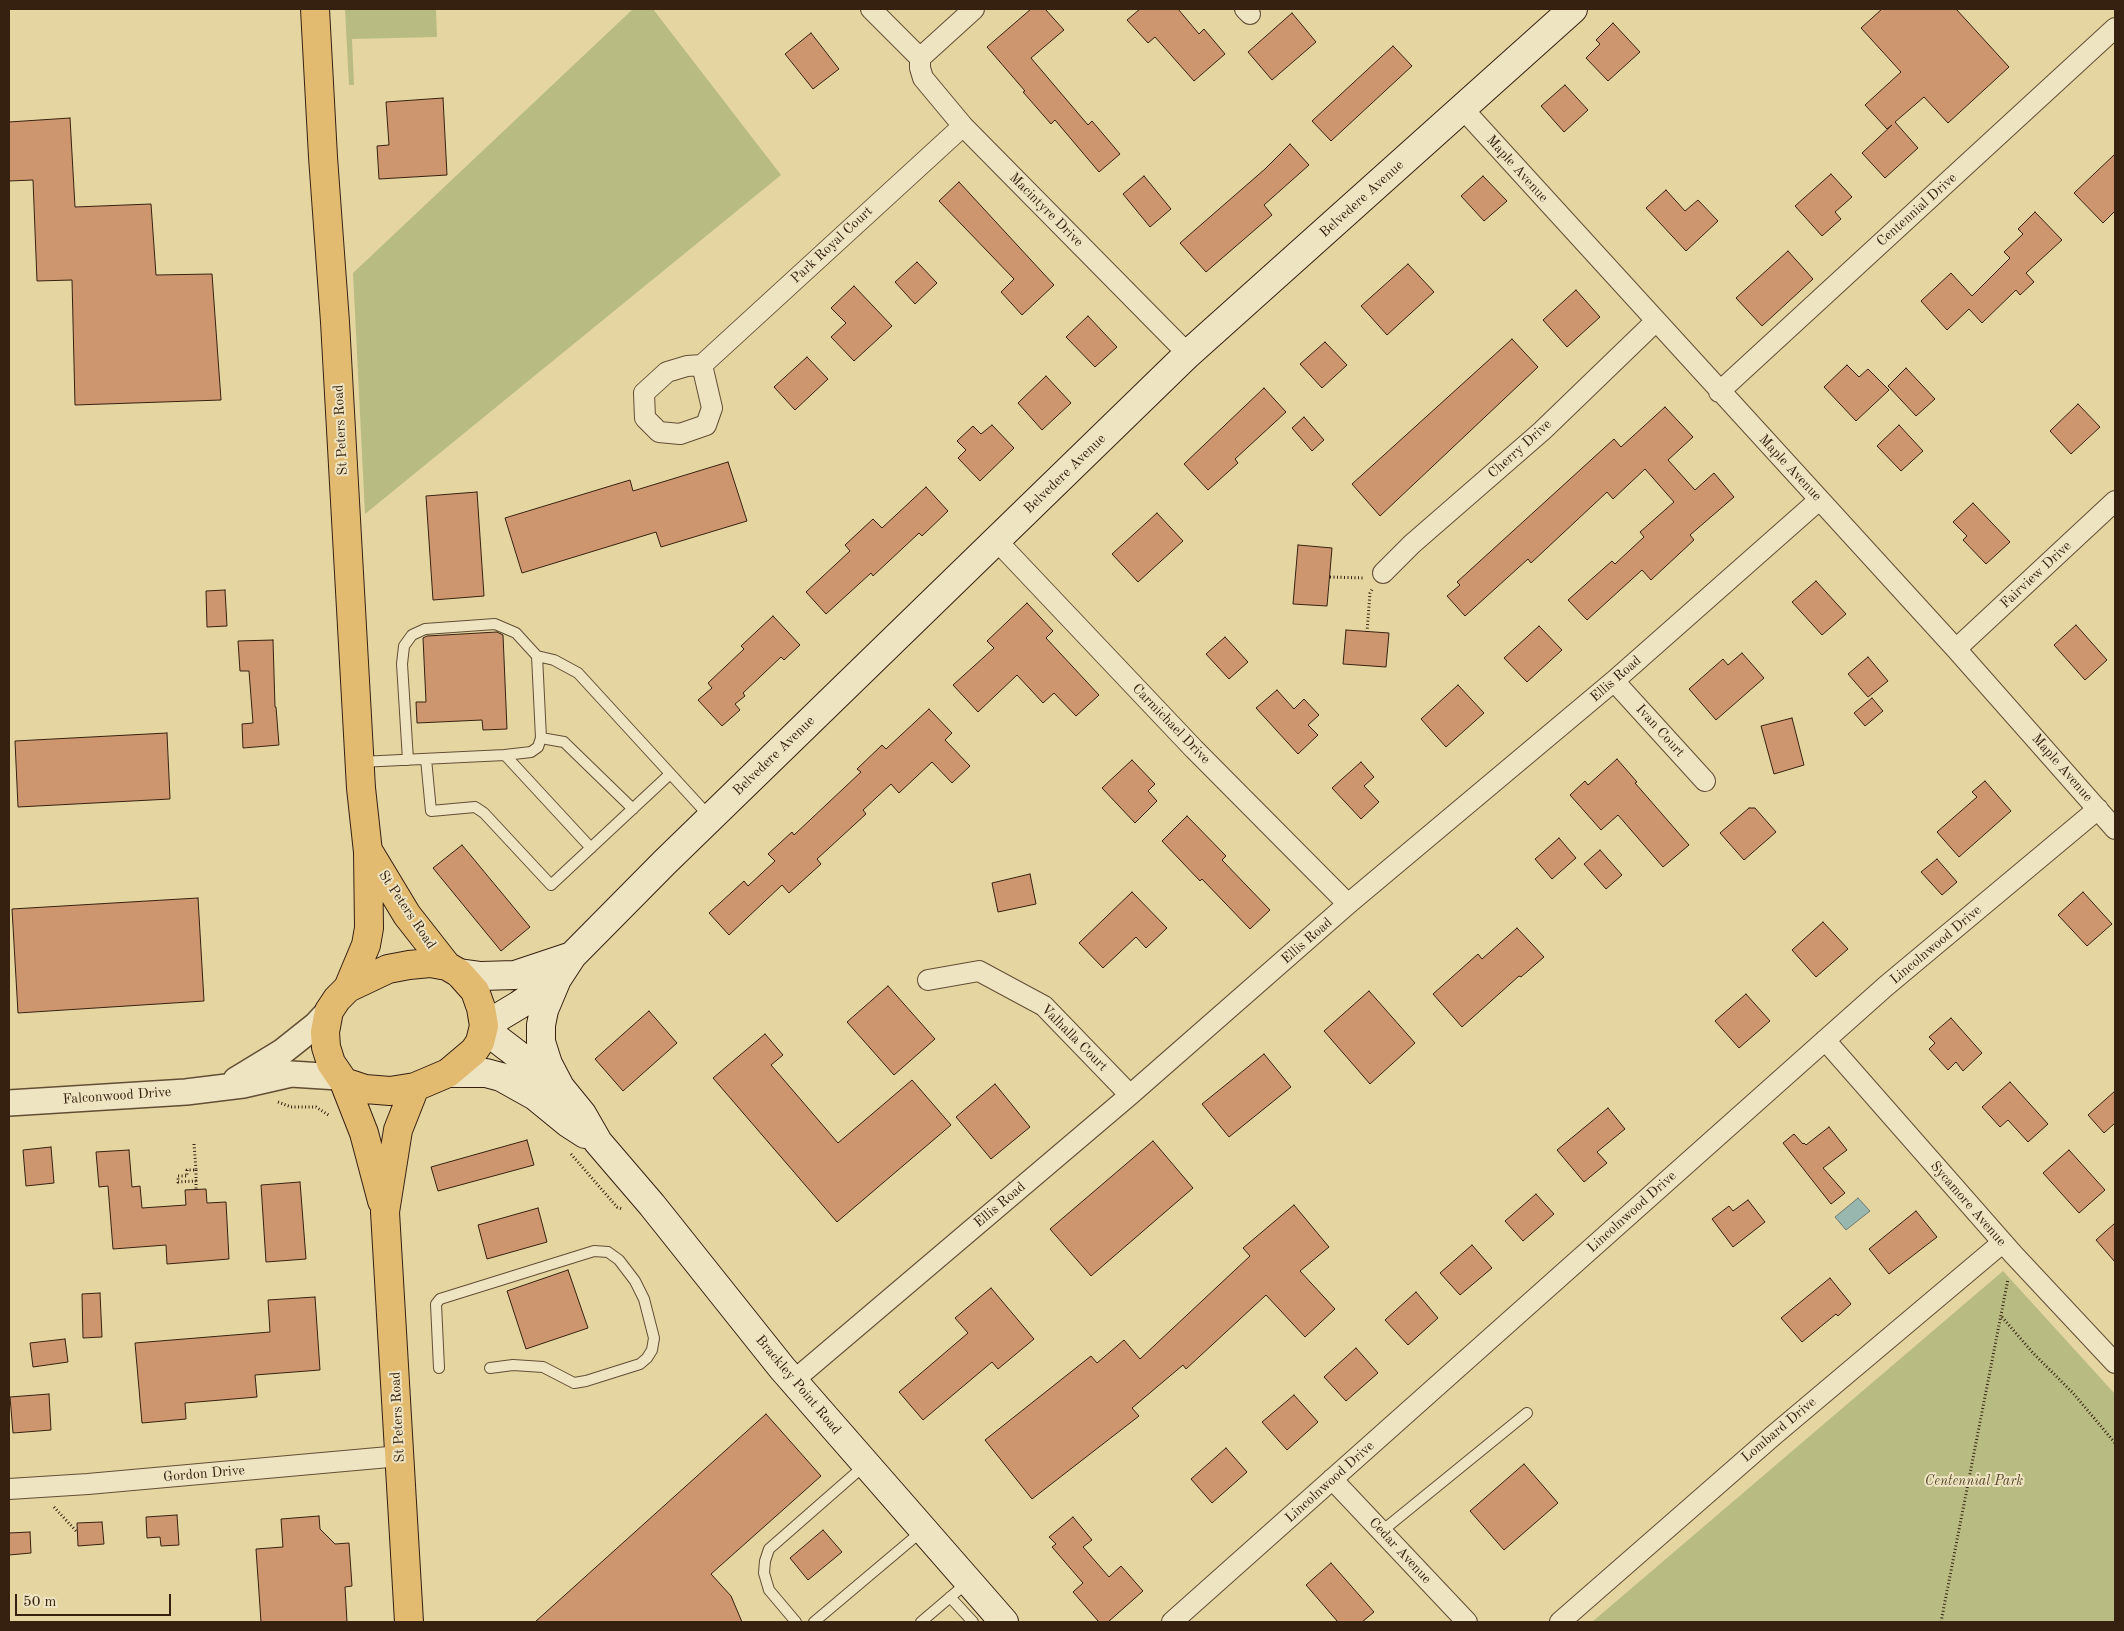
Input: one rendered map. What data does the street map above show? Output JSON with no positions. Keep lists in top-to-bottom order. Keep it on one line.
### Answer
{"streets":{"main road":["Belvedere Avenue","St Peters Road","Brackley Point Road"],"street":["Maple Avenue","Macintyre Drive","Centennial Drive","Park Royal Court","Cherry Drive","Fairview Drive","Ellis Road","Carmichael Drive","Ivan Court","Lincolnwood Drive","Valhalla Court","Falconwood Drive","Sycamore Avenue","Lombard Drive","Gordon Drive","Cedar Avenue"]},"crossings":[["Maple Avenue","Belvedere Avenue"],["Maple Avenue","Centennial Drive"],["Maple Avenue","Cherry Drive"],["Maple Avenue","Fairview Drive"],["Maple Avenue","Ellis Road"],["Maple Avenue","Lincolnwood Drive"],["Belvedere Avenue","Macintyre Drive"],["Belvedere Avenue","St Peters Road"],["Belvedere Avenue","Carmichael Drive"],["Belvedere Avenue","Falconwood Drive"],["Belvedere Avenue","Brackley Point Road"],["Macintyre Drive","Park Royal Court"],["St Peters Road","Falconwood Drive"],["St Peters Road","Brackley Point Road"],["St Peters Road","Gordon Drive"],["Ellis Road","Carmichael Drive"],["Ellis Road","Ivan Court"],["Ellis Road","Valhalla Court"],["Ellis Road","Brackley Point Road"],["Lincolnwood Drive","Sycamore Avenue"],["Lincolnwood Drive","Cedar Avenue"],["Falconwood Drive","Brackley Point Road"],["Sycamore Avenue","Lombard Drive"]],"parks":["Centennial Park"],"scale_bar":"50 m"}
